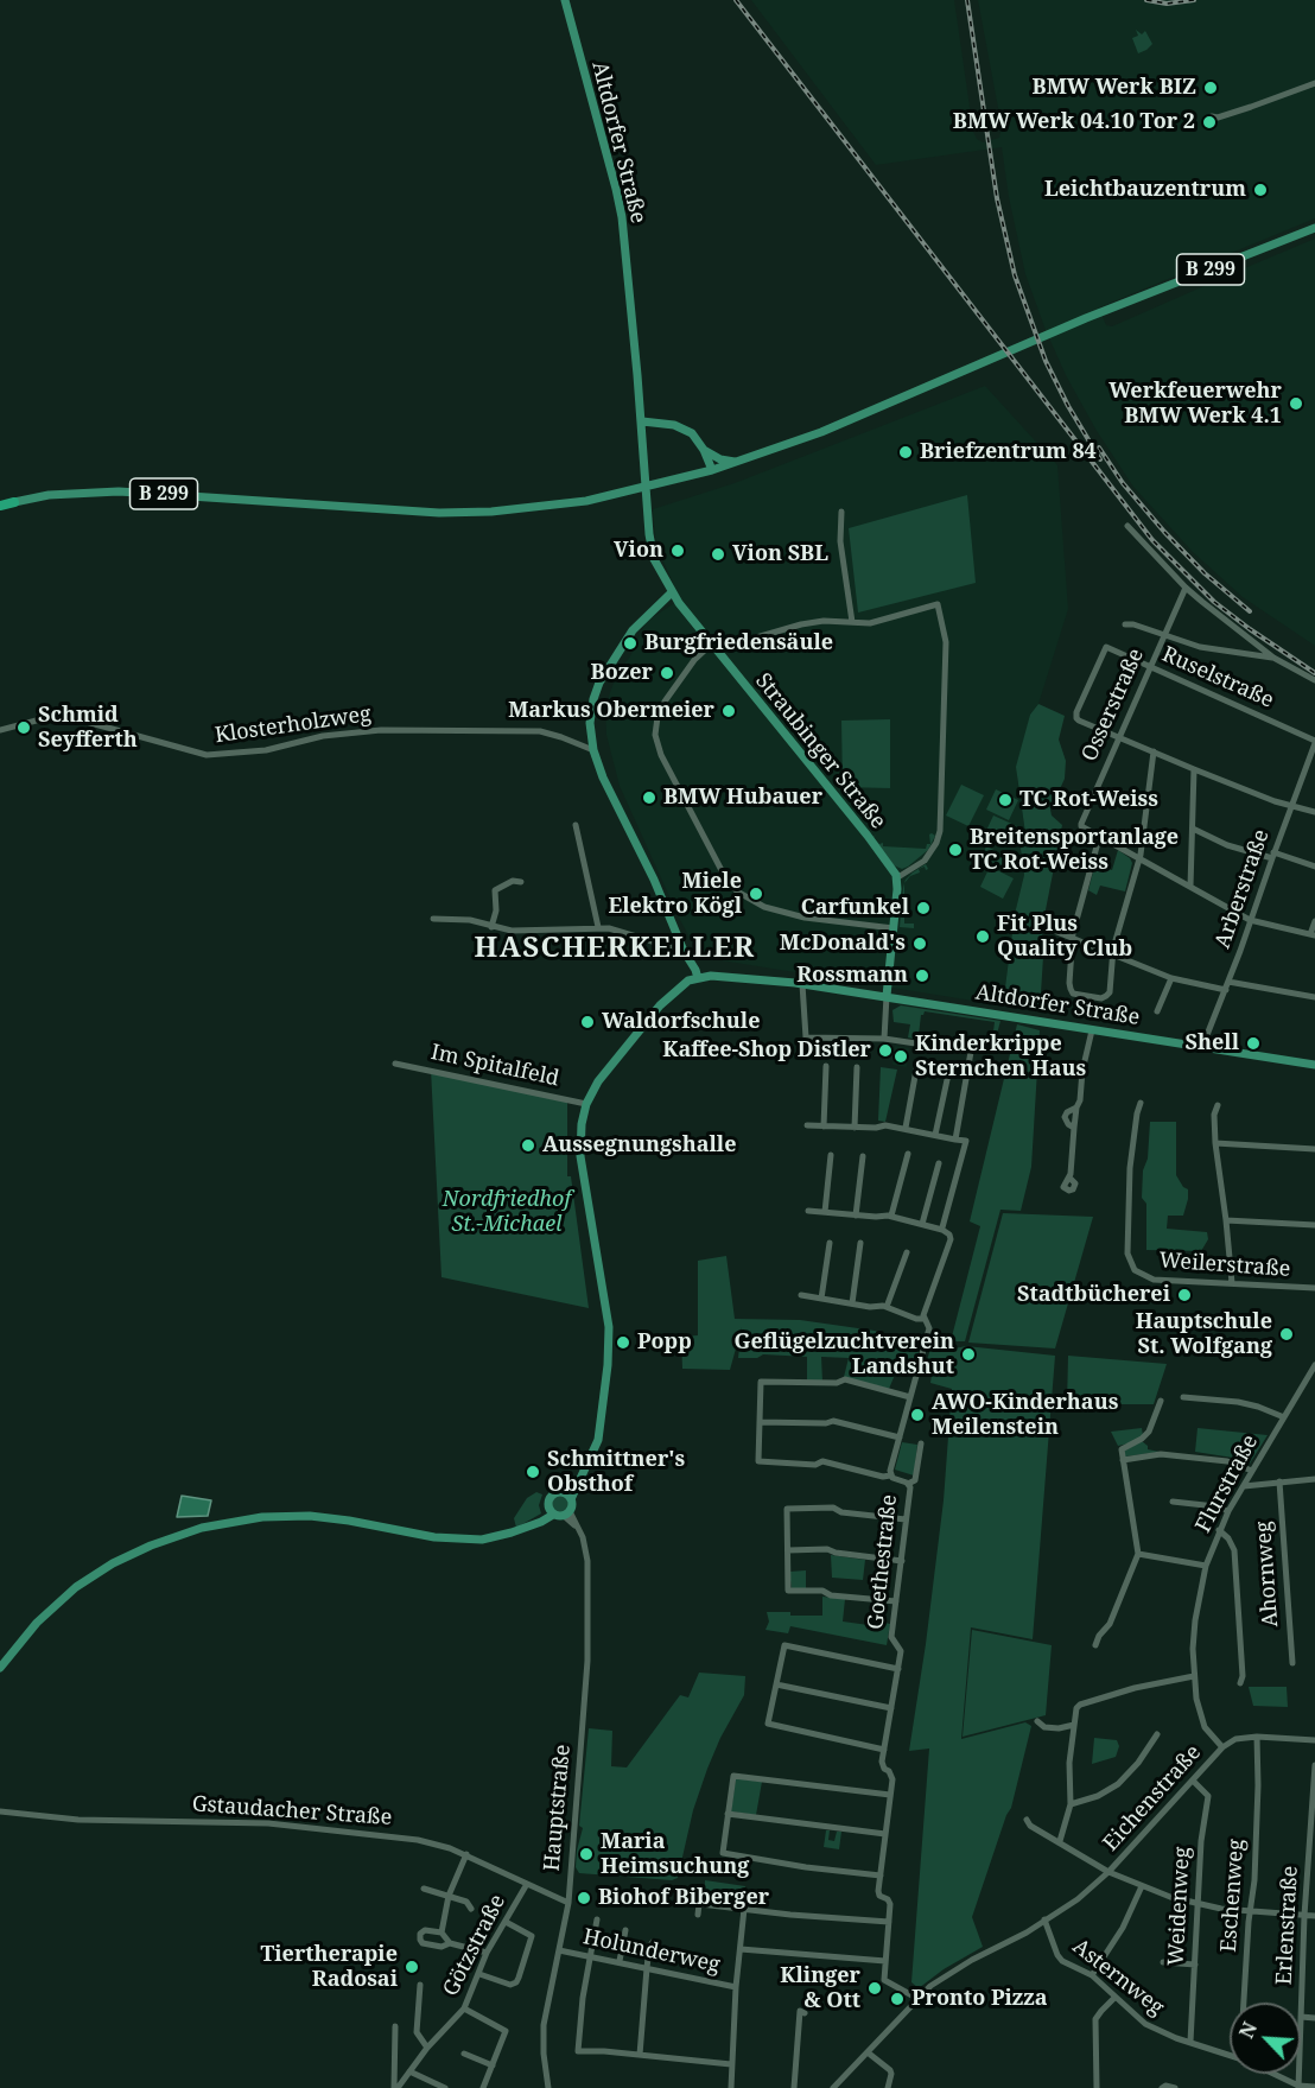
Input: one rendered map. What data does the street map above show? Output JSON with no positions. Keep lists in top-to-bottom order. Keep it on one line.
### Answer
{"streets":{"main road":["Altdorfer Straße","B 299","Straubinger Straße"],"street":["Ruselstraße","Osserstraße","Klosterholzweg","Arberstraße","Im Spitalfeld","Weilerstraße","Flurstraße","Goethestraße","Ahornweg","Eichenstraße","Hauptstraße","Gstaudacher Straße","Eschenweg","Weidenweg","Erlenstraße","Götzstraße","Holunderweg","Asternweg"]},"crossings":[["Altdorfer Straße","Straubinger Straße"],["Altdorfer Straße","Arberstraße"],["Ruselstraße","Osserstraße"],["Ruselstraße","Arberstraße"],["Flurstraße","Eichenstraße"],["Eichenstraße","Eschenweg"],["Eichenstraße","Weidenweg"],["Eichenstraße","Asternweg"],["Hauptstraße","Gstaudacher Straße"],["Hauptstraße","Holunderweg"],["Gstaudacher Straße","Götzstraße"],["Weidenweg","Asternweg"]],"districts":["HASCHERKELLER"],"parks":["Nordfriedhof St.-Michael"],"places":["BMW Werk BIZ","BMW Werk 04.10 Tor 2","Leichtbauzentrum","Werkfeuerwehr BMW Werk 4.1","Briefzentrum 84","Vion","Vion SBL","Burgfriedensäule","Bozer","Markus Obermeier","Schmid Seyfferth","BMW Hubauer","TC Rot-Weiss","Breitensportanlage TC Rot-Weiss","Miele Elektro Kögl","Carfunkel","Fit Plus Quality Club","McDonald's","Rossmann","Waldorfschule","Shell","Kaffee-Shop Distler","Kinderkrippe Sternchen Haus","Aussegnungshalle","Stadtbücherei","Hauptschule St. Wolfgang","Popp","Geflügelzuchtverein Landshut","AWO-Kinderhaus Meilenstein","Schmittner's Obsthof","Maria Heimsuchung","Biohof Biberger","Tiertherapie Radosai","Klinger & Ott","Pronto Pizza"],"north":"top left"}
